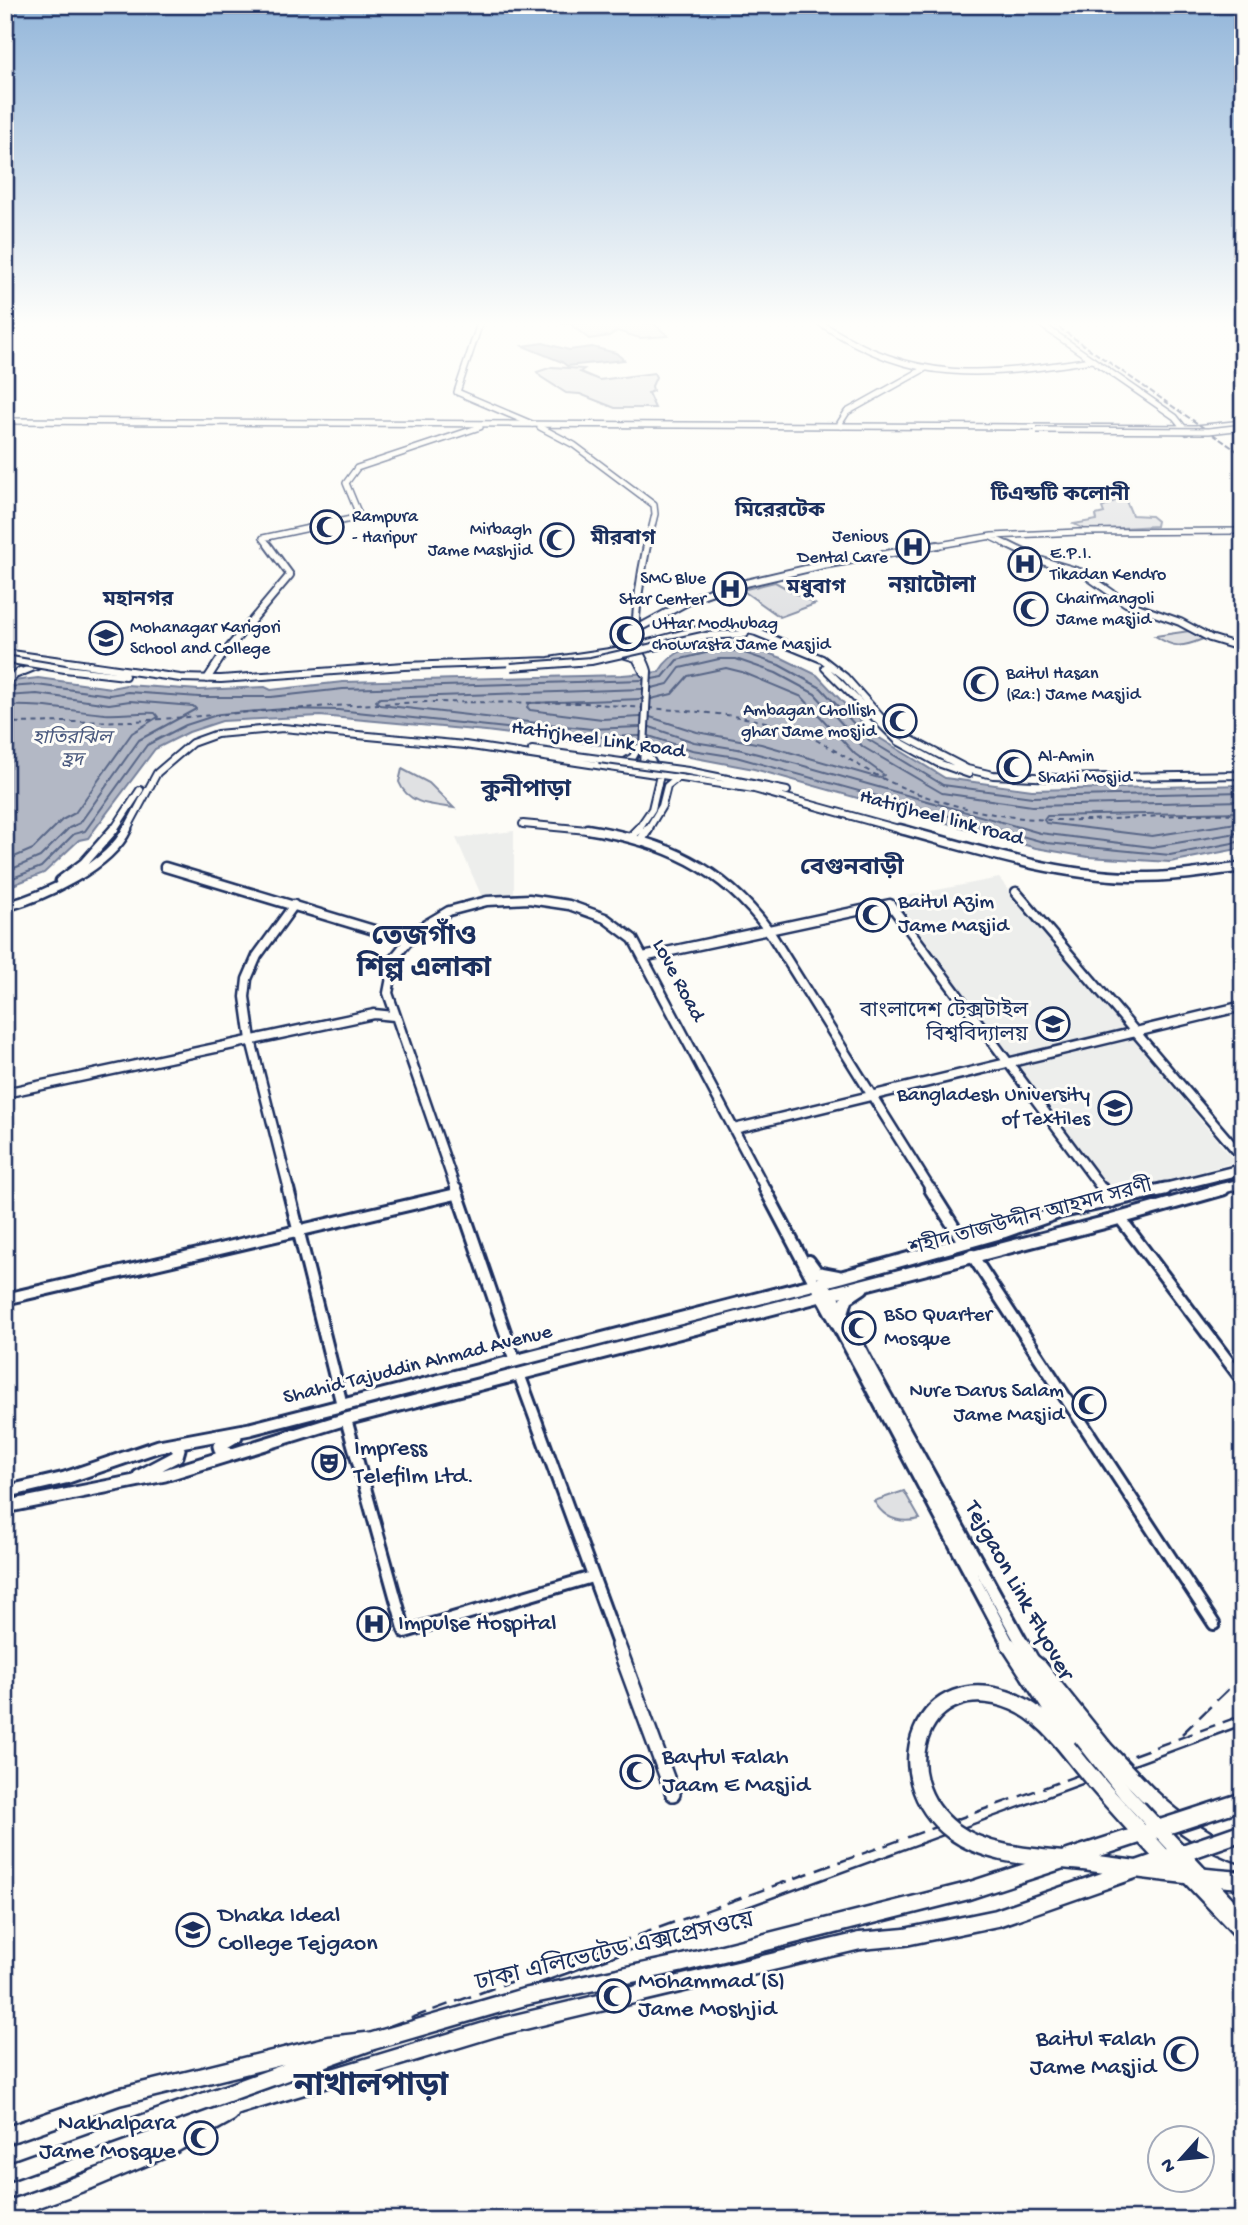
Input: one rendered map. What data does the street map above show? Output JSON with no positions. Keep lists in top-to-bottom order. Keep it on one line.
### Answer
{"streets":{"highway":["ঢাকা এলিভেটেড এক্সপ্রেসওয়ে"],"main road":["Hatirjheel link road","শহীদ তাজউদ্দীন আহমদ সরণী","Shahid Tajuddin Ahmad Avenue","Tejgaon Link Flyover"],"street":["Hatirjheel Link Road","Love Road"]},"crossings":[["Hatirjheel Link Road","Hatirjheel link road"],["Love Road","শহীদ তাজউদ্দীন আহমদ সরণী"],["Love Road","Shahid Tajuddin Ahmad Avenue"],["শহীদ তাজউদ্দীন আহমদ সরণী","Shahid Tajuddin Ahmad Avenue"]],"districts":["টিএন্ডটি কলোনী","মিরেরটেক","মীরবাগ","নয়াটোলা","মধুবাগ","মহানগর","কুনীপাড়া","বেগুনবাড়ী","তেজগাঁও শিল্প এলাকা","নাখালপাড়া"],"water":["হাতিরঝিল হ্রদ"],"places":{"mosque":["Rampura - Haripur","Mirbagh Jame Mashjid","Chairmangoli Jame masjid","Uttar Modhubag chowrasta Jame Masjid","Baitul Hasan (Ra:) Jame Masjid","Ambagan Chollish ghar Jame mosjid","Al-Amin Shahi Mosjid","Baitul Azim Jame Masjid","BSO Quarter Mosque","Nure Darus Salam Jame Masjid","Baytul Falah Jaam E Masjid","Mohammad (S) Jame Moshjid","Baitul Falah Jame Masjid","Nakhalpara Jame Mosque"],"hospital":["Jenious Dental Care","E.P.I. Tikadan Kendro","SMC Blue Star Center","Impulse Hospital"],"school or university":["Mohanagar Karigori School and College","বাংলাদেশ টেক্সটাইল বিশ্ববিদ্যালয়","Bangladesh University of Textiles","Dhaka Ideal College Tejgaon"],"theatre":["Impress Telefilm Ltd."]},"north":"bottom left"}
